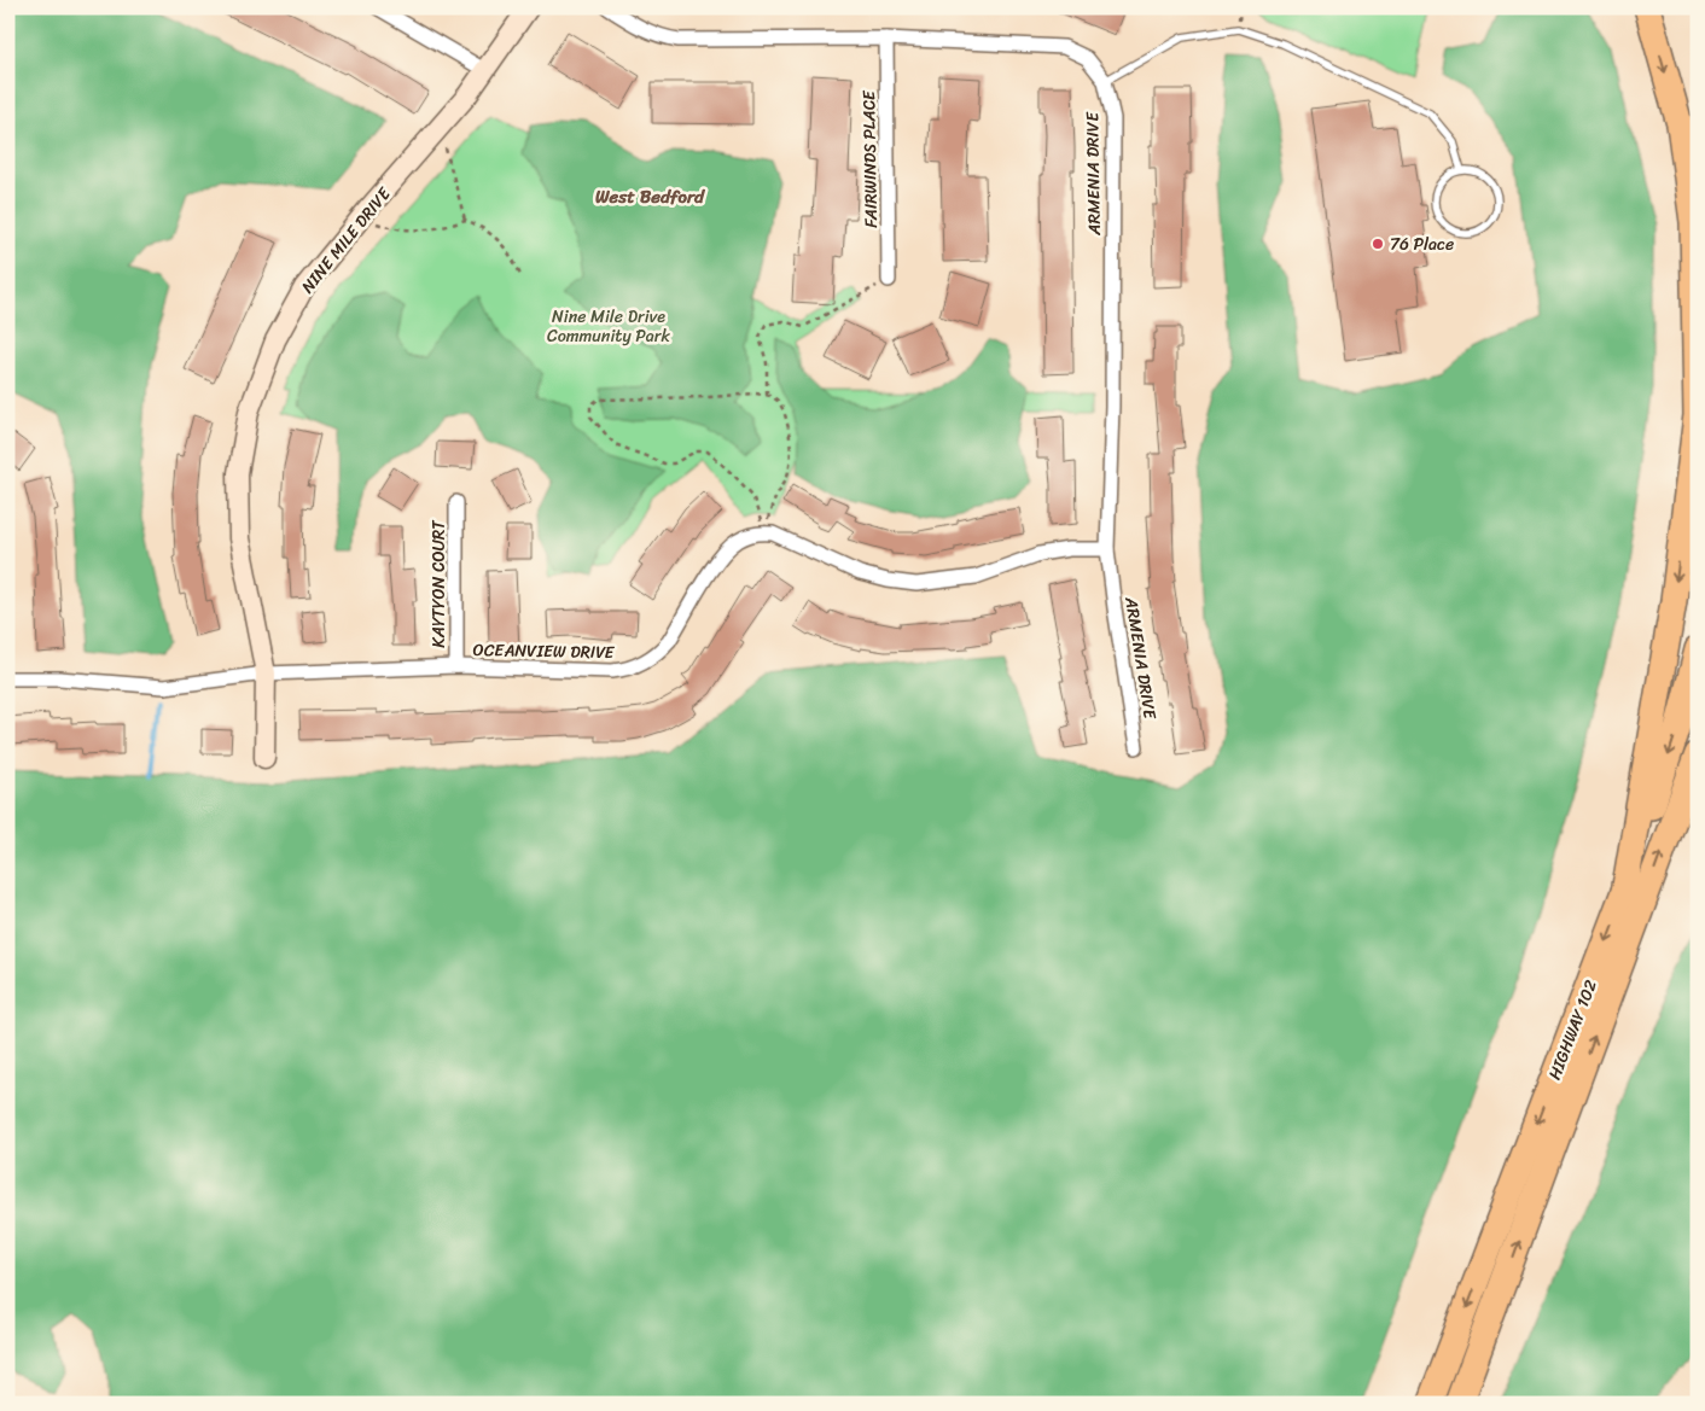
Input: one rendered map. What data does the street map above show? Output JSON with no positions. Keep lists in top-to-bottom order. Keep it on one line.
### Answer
{"streets":{"highway":["HIGHWAY 102"],"street":["FAIRWINDS PLACE","ARMENIA DRIVE","NINE MILE DRIVE","KAYTYON COURT","OCEANVIEW DRIVE"]},"crossings":[["FAIRWINDS PLACE","ARMENIA DRIVE"],["NINE MILE DRIVE","OCEANVIEW DRIVE"],["KAYTYON COURT","OCEANVIEW DRIVE"]],"districts":["West Bedford"],"parks":["Nine Mile Drive Community Park"],"places":["76 Place"]}
